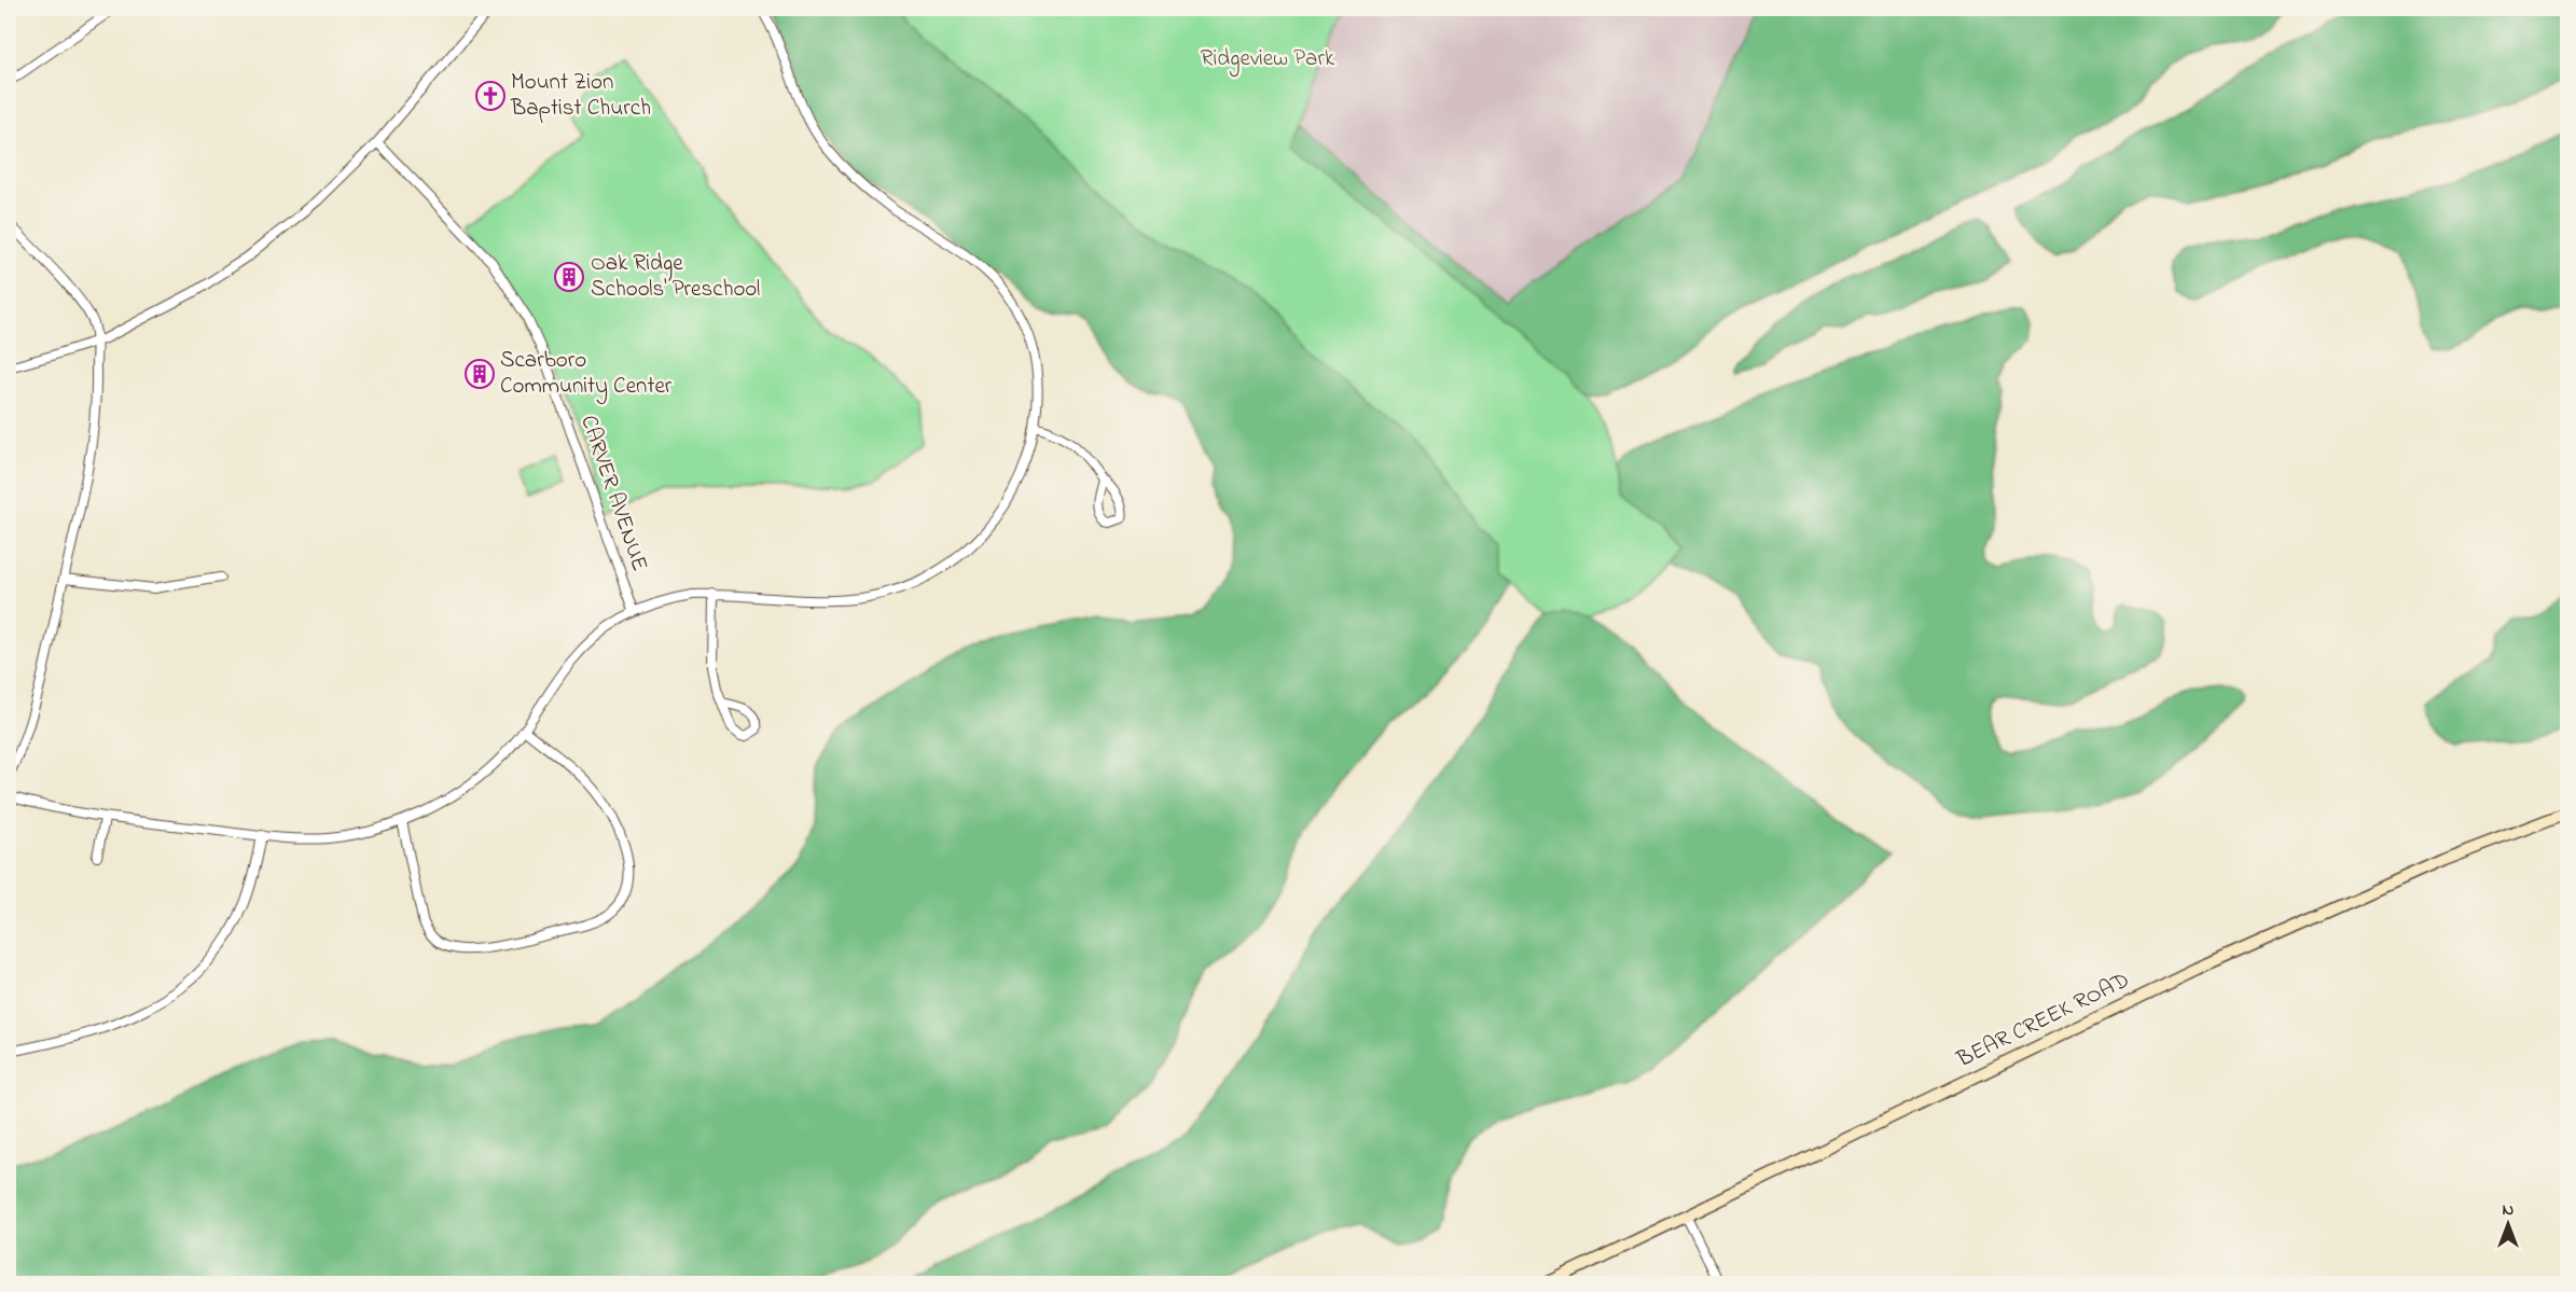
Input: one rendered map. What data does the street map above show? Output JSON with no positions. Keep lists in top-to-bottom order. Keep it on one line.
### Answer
{"streets":{"street":["CARVER AVENUE","BEAR CREEK ROAD"]},"parks":["Ridgeview Park"],"places":{"church":["Mount Zion Baptist Church"],"building":["Oak Ridge Schools' Preschool","Scarboro Community Center"]},"north":"top"}
